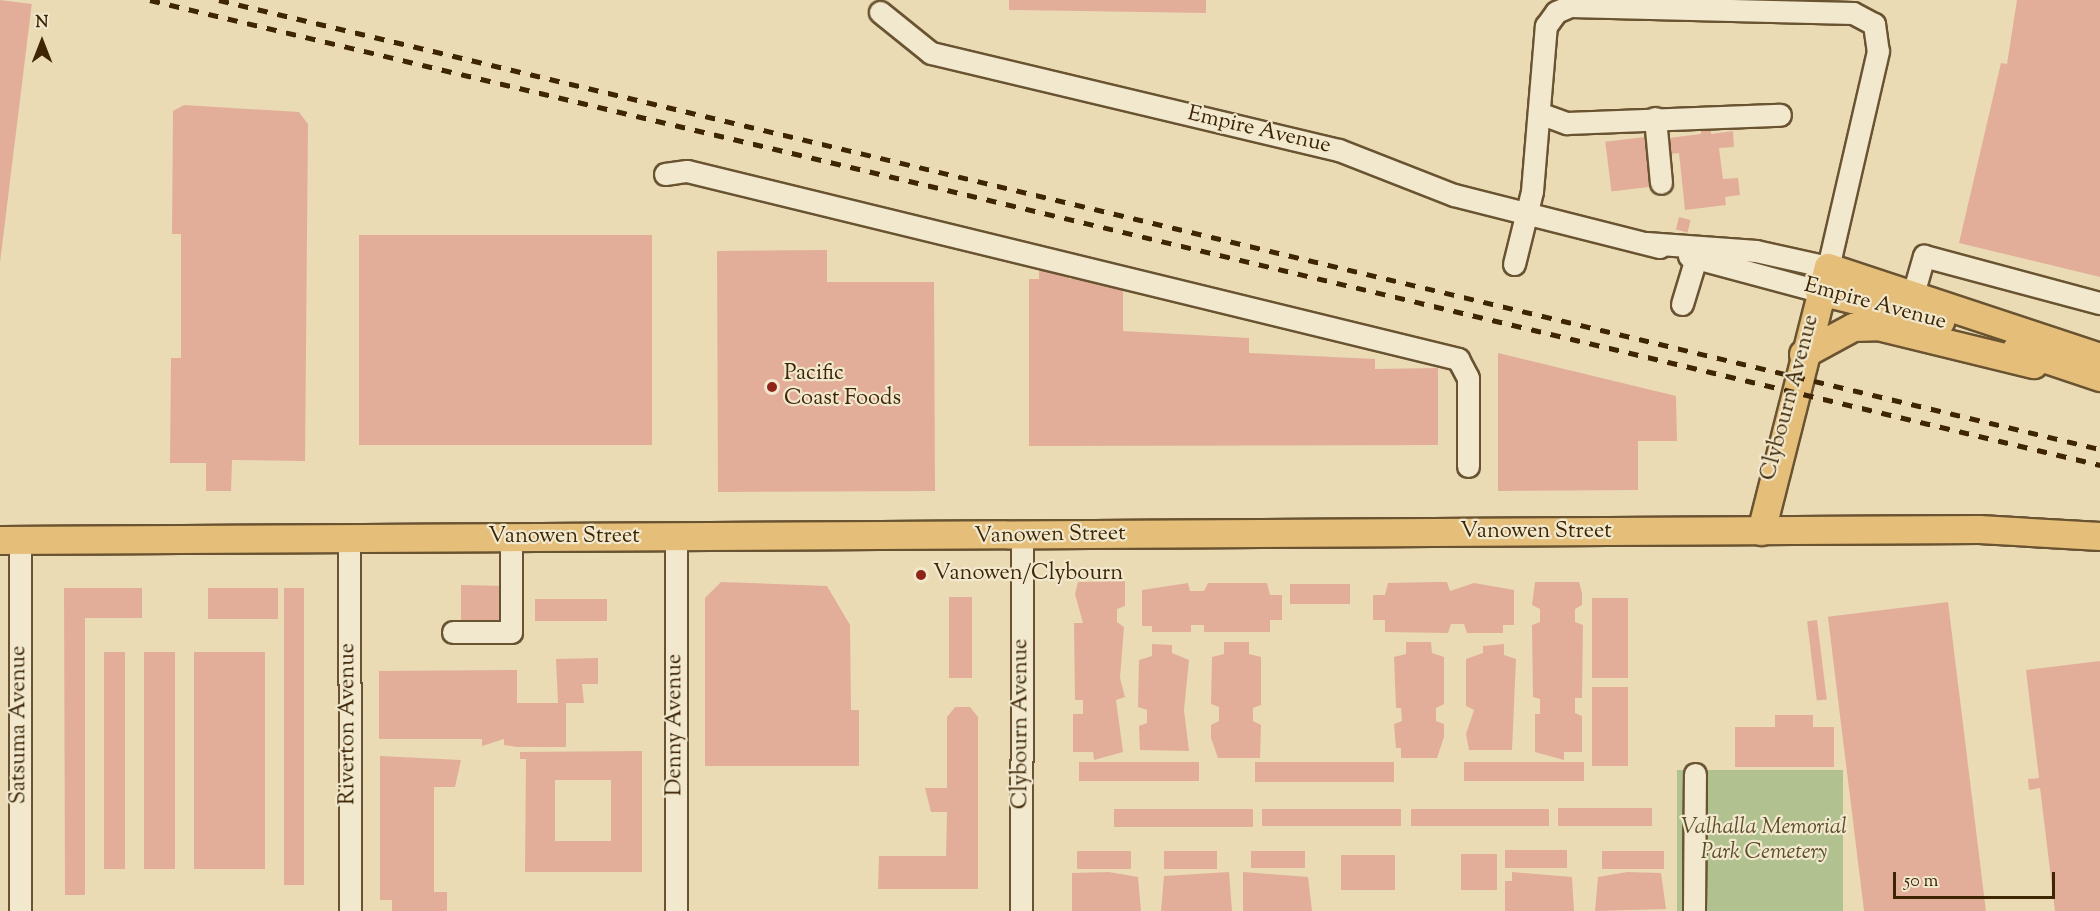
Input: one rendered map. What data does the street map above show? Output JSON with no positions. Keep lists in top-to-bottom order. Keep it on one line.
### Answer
{"streets":{"main road":["Empire Avenue","Clybourn Avenue","Vanowen Street"],"street":["Riverton Avenue","Satsuma Avenue","Denny Avenue"]},"crossings":[["Empire Avenue","Clybourn Avenue"],["Clybourn Avenue","Vanowen Street"],["Vanowen Street","Riverton Avenue"],["Vanowen Street","Satsuma Avenue"],["Vanowen Street","Denny Avenue"]],"parks":["Valhalla Memorial Park Cemetery"],"places":["Pacific Coast Foods","Vanowen/Clybourn"],"scale_bar":"50 m","north":"top"}
